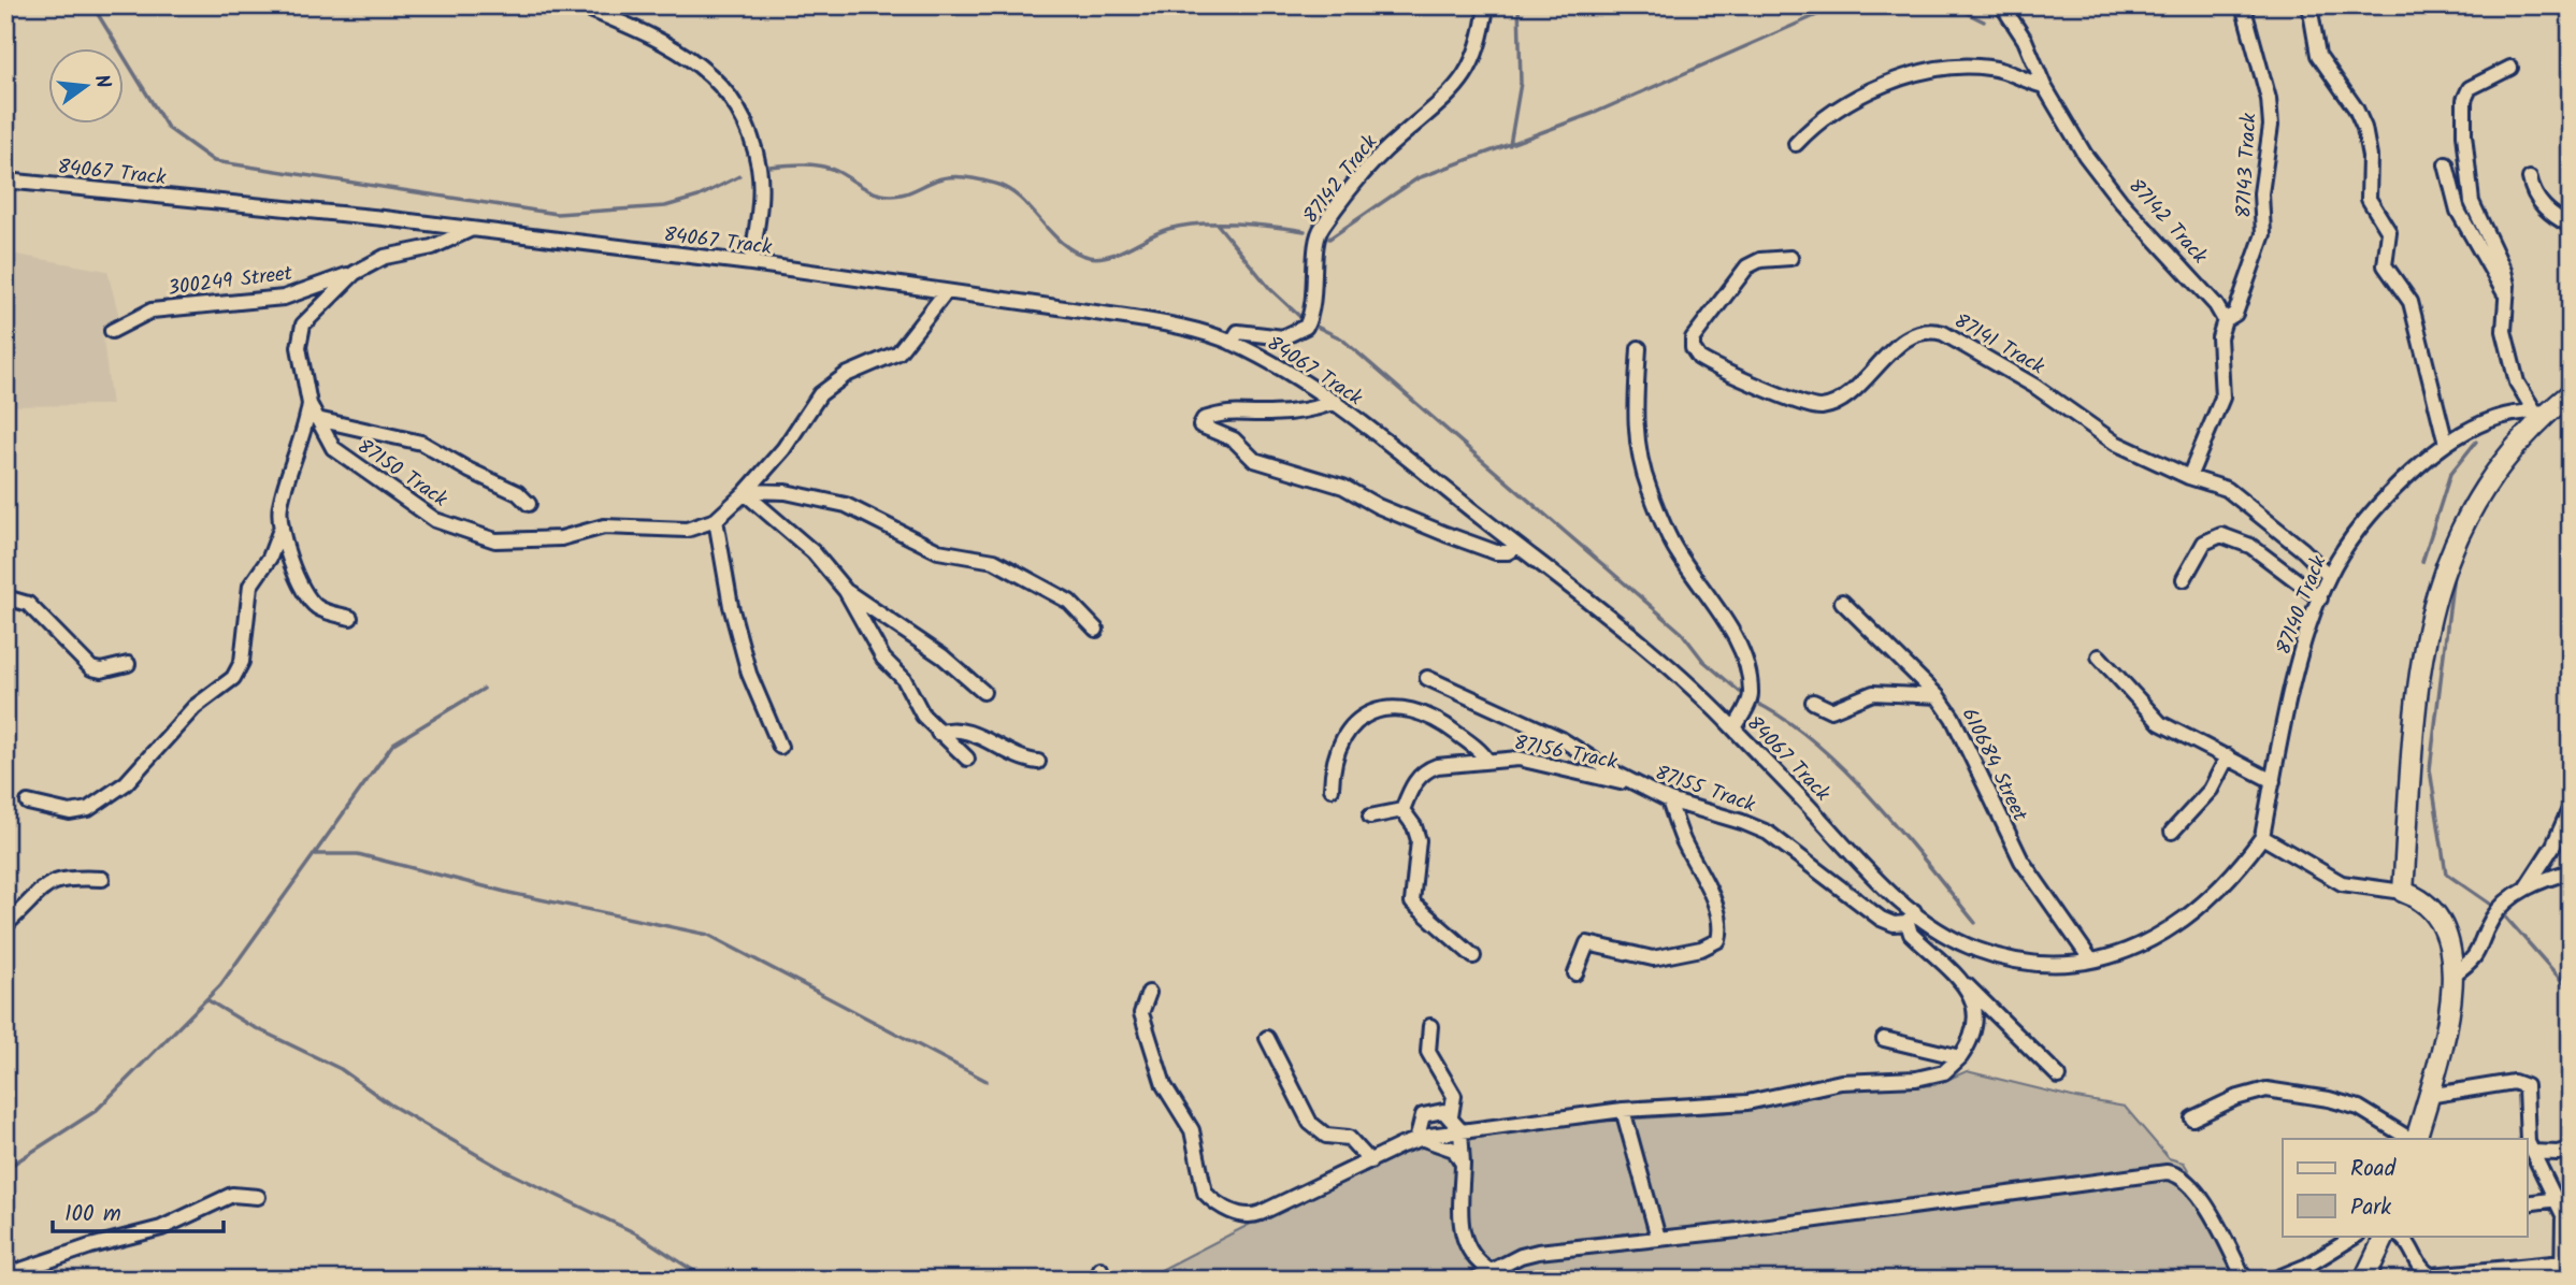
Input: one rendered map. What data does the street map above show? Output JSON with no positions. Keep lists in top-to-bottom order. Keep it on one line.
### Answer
{"streets":{"street":["87143 Track","84067 Track","87142 Track","300249 Street","87141 Track","87150 Track","87140 Track","87156 Track","610684 Street","87155 Track"]},"crossings":[["87143 Track","87142 Track"],["84067 Track","87142 Track"],["84067 Track","87150 Track"],["84067 Track","87140 Track"],["84067 Track","610684 Street"],["84067 Track","87155 Track"],["300249 Street","87150 Track"],["87141 Track","87140 Track"],["87156 Track","87155 Track"]],"legend":["Road","Park"],"scale_bar":"100 m","north":"right"}
